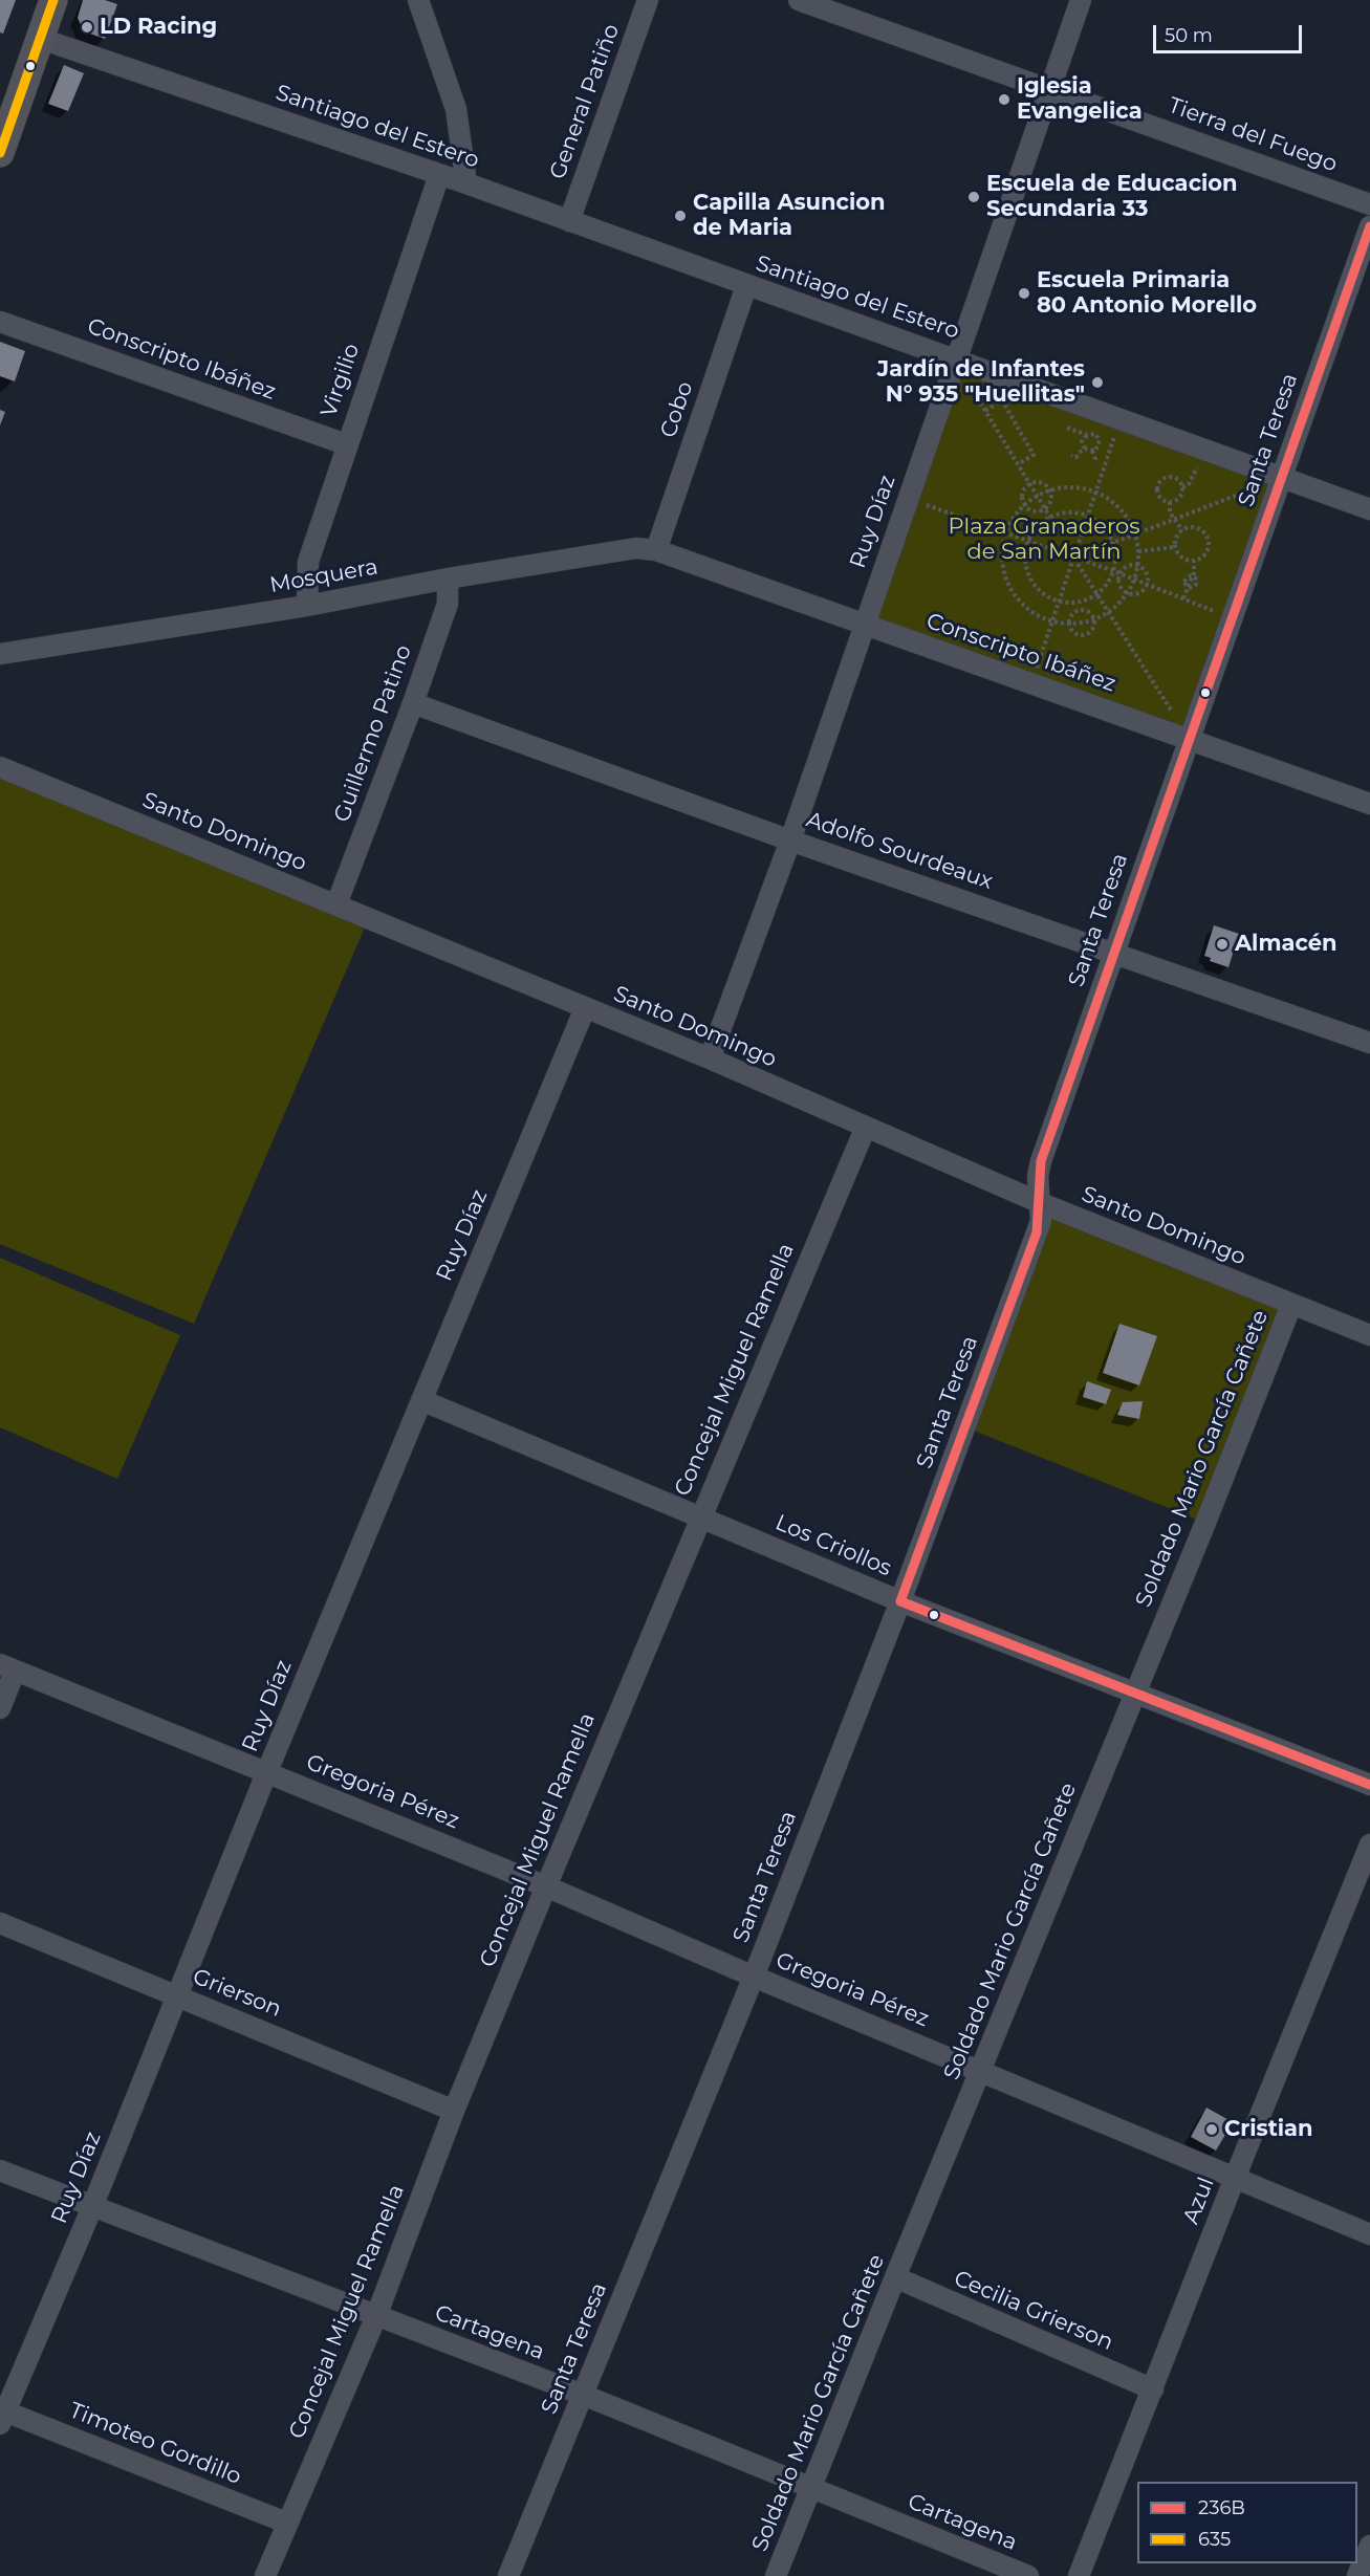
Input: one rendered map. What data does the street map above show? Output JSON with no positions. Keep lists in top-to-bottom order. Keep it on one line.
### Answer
{"streets":{"street":["General Patiño","Santiago del Estero","Tierra del Fuego","Conscripto Ibáñez","Virgilio","Cobo","Santa Teresa","Ruy Díaz","Mosquera","Guillermo Patino","Santo Domingo","Adolfo Sourdeaux","Concejal Miguel Ramella","Soldado Mario García Cañete","Los Criollos","Gregoria Pérez","Grierson","Azul","Cecilia Grierson","Cartagena","Timoteo Gordillo"]},"crossings":[["General Patiño","Santiago del Estero"],["Santiago del Estero","Virgilio"],["Santiago del Estero","Cobo"],["Santiago del Estero","Santa Teresa"],["Santiago del Estero","Ruy Díaz"],["Tierra del Fuego","Ruy Díaz"],["Conscripto Ibáñez","Virgilio"],["Conscripto Ibáñez","Cobo"],["Conscripto Ibáñez","Santa Teresa"],["Conscripto Ibáñez","Ruy Díaz"],["Conscripto Ibáñez","Mosquera"],["Virgilio","Mosquera"],["Cobo","Mosquera"],["Santa Teresa","Santo Domingo"],["Santa Teresa","Adolfo Sourdeaux"],["Santa Teresa","Los Criollos"],["Santa Teresa","Gregoria Pérez"],["Santa Teresa","Cartagena"],["Ruy Díaz","Santo Domingo"],["Ruy Díaz","Adolfo Sourdeaux"],["Ruy Díaz","Los Criollos"],["Ruy Díaz","Gregoria Pérez"],["Ruy Díaz","Grierson"],["Ruy Díaz","Cartagena"],["Ruy Díaz","Timoteo Gordillo"],["Mosquera","Guillermo Patino"],["Guillermo Patino","Santo Domingo"],["Guillermo Patino","Adolfo Sourdeaux"],["Santo Domingo","Concejal Miguel Ramella"],["Santo Domingo","Soldado Mario García Cañete"],["Concejal Miguel Ramella","Los Criollos"],["Concejal Miguel Ramella","Gregoria Pérez"],["Concejal Miguel Ramella","Grierson"],["Concejal Miguel Ramella","Cartagena"],["Concejal Miguel Ramella","Timoteo Gordillo"],["Soldado Mario García Cañete","Los Criollos"],["Soldado Mario García Cañete","Gregoria Pérez"],["Soldado Mario García Cañete","Cecilia Grierson"],["Soldado Mario García Cañete","Cartagena"],["Gregoria Pérez","Azul"],["Azul","Cecilia Grierson"]],"parks":["Plaza Granaderos de San Martín"],"places":["LD Racing","Iglesia Evangelica","Escuela de Educacion Secundaria 33","Capilla Asuncion de Maria","Escuela Primaria 80 Antonio Morello","Jardín de Infantes N° 935 \"Huellitas\"","Almacén","Cristian"],"lines":["transit line 635","transit line 236B"],"legend":["236B","635"],"scale_bar":"50 m"}
